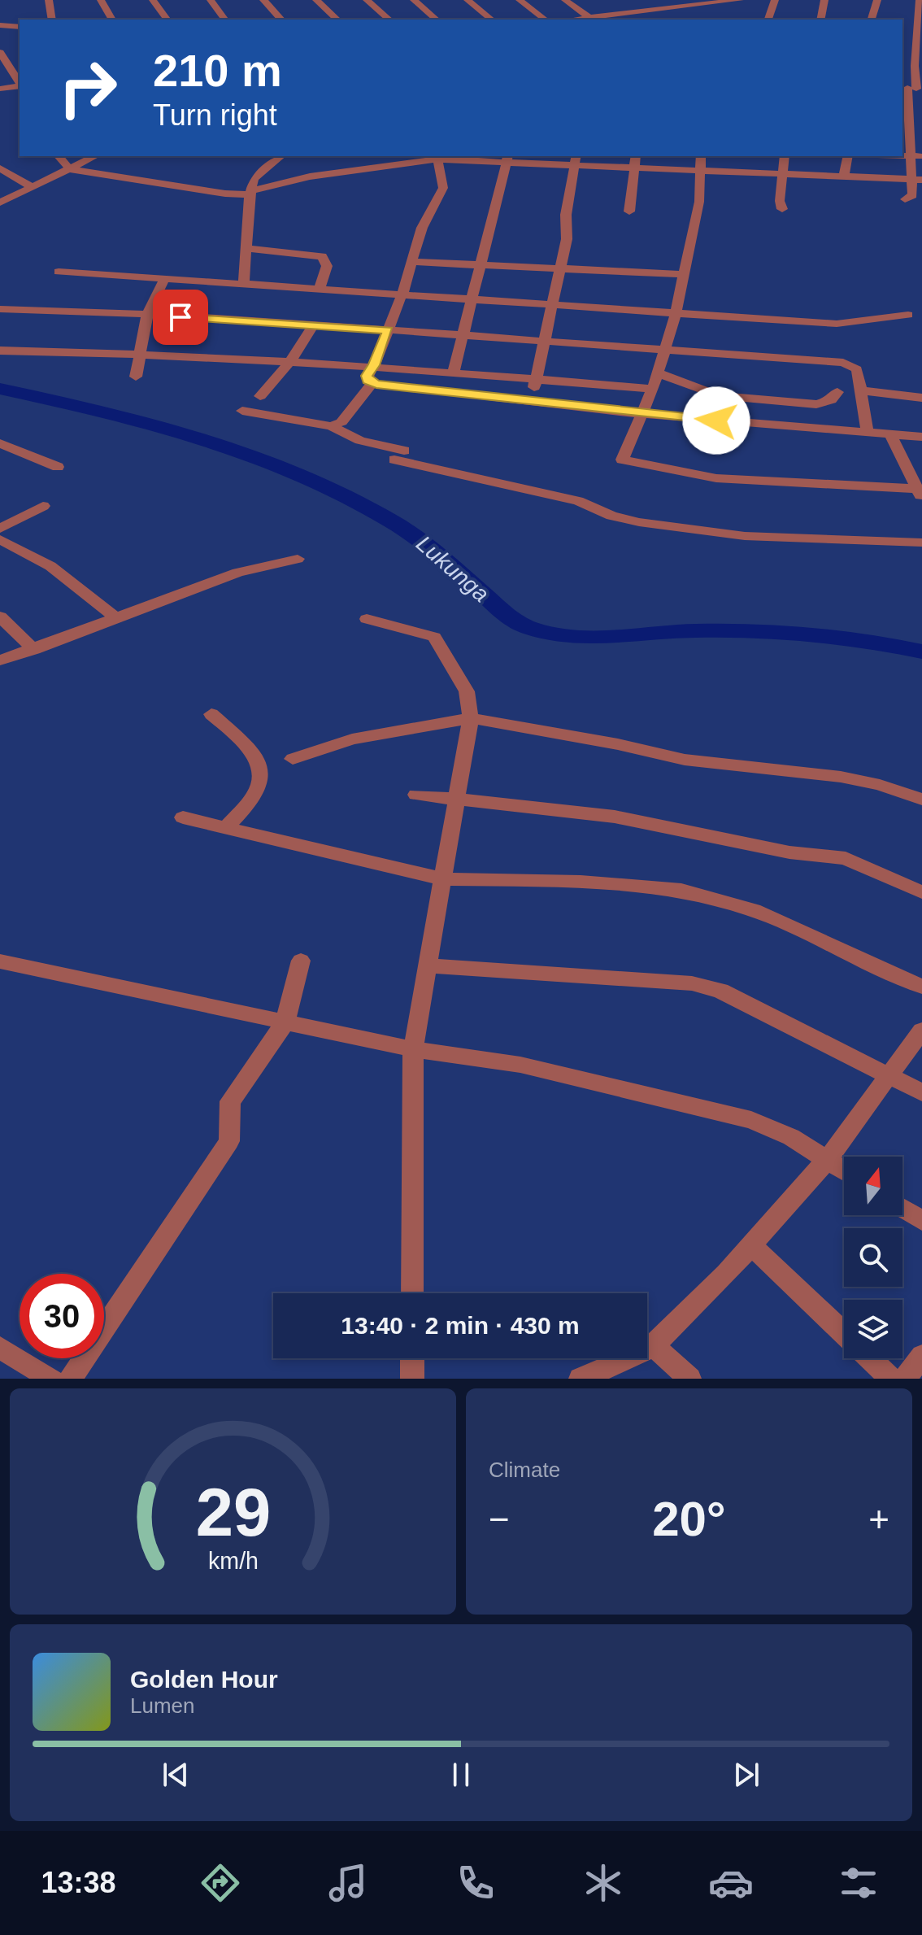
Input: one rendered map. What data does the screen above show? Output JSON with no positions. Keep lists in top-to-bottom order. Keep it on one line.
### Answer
{"water":["Lukunga"],"north":"top","page":{"turn":["210 m","Turn right"],"limit":"30","trip":"13:40 · 2 min · 430 m","tile":"Climate","heat":["−","20°","+"],"song":["Golden Hour","Lumen"],"tabs":"13:38","gauge":["29","km/h"]}}
